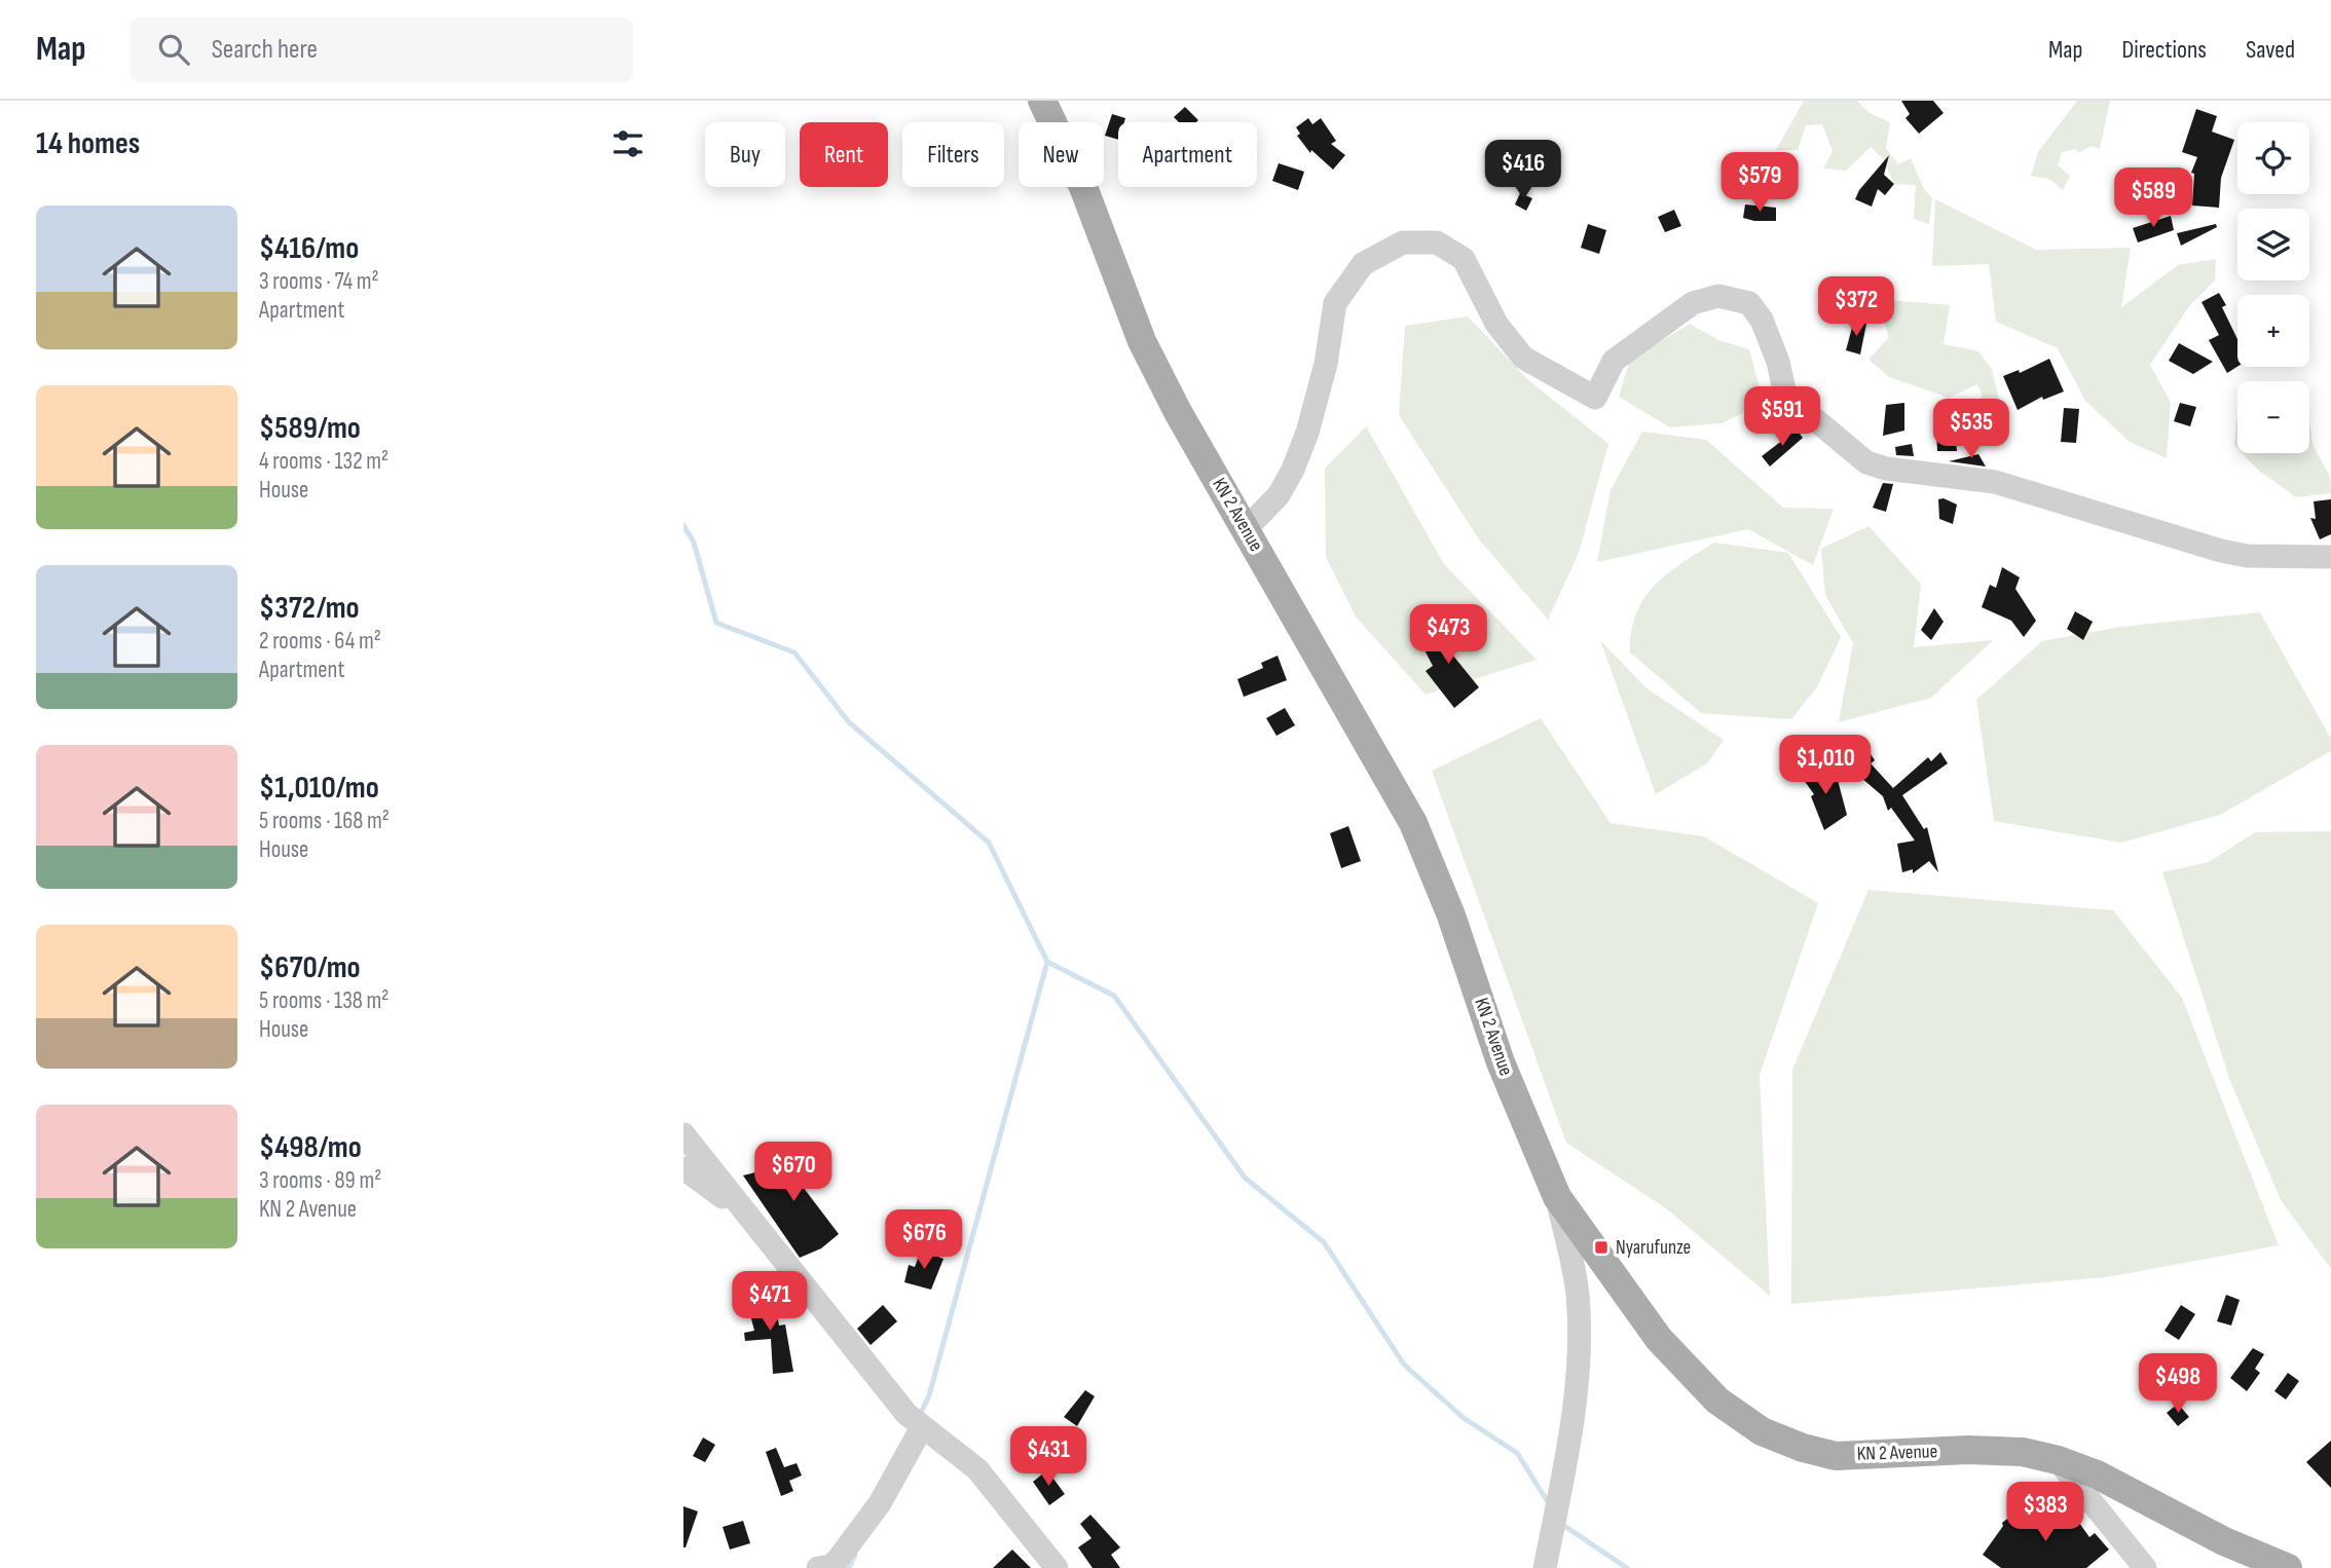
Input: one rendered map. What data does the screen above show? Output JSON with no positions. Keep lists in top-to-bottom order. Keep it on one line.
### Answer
{"streets":{"main road":["KN 2 Avenue"]},"places":{"transit":["Nyarufunze"]},"page":{"header":"Map","search":"Search here","nav":["Map","Directions","Saved"],"heading":"14 homes","map_buttons":["+","−"],"chip":["Buy","Rent","Filters","New","Apartment"],"price":["$416","$579","$589","$372","$591","$535","$473","$1,010","$670","$676","$471","$498","$431","$383"],"list":[{"name":"$416/mo","note":"3 rooms · 74 m² · Apartment"},{"name":"$589/mo","note":"4 rooms · 132 m² · House"},{"name":"$372/mo","note":"2 rooms · 64 m² · Apartment"},{"name":"$1,010/mo","note":"5 rooms · 168 m² · House"},{"name":"$670/mo","note":"5 rooms · 138 m² · House"},{"name":"$498/mo","note":"3 rooms · 89 m² · KN 2 Avenue"}]}}
